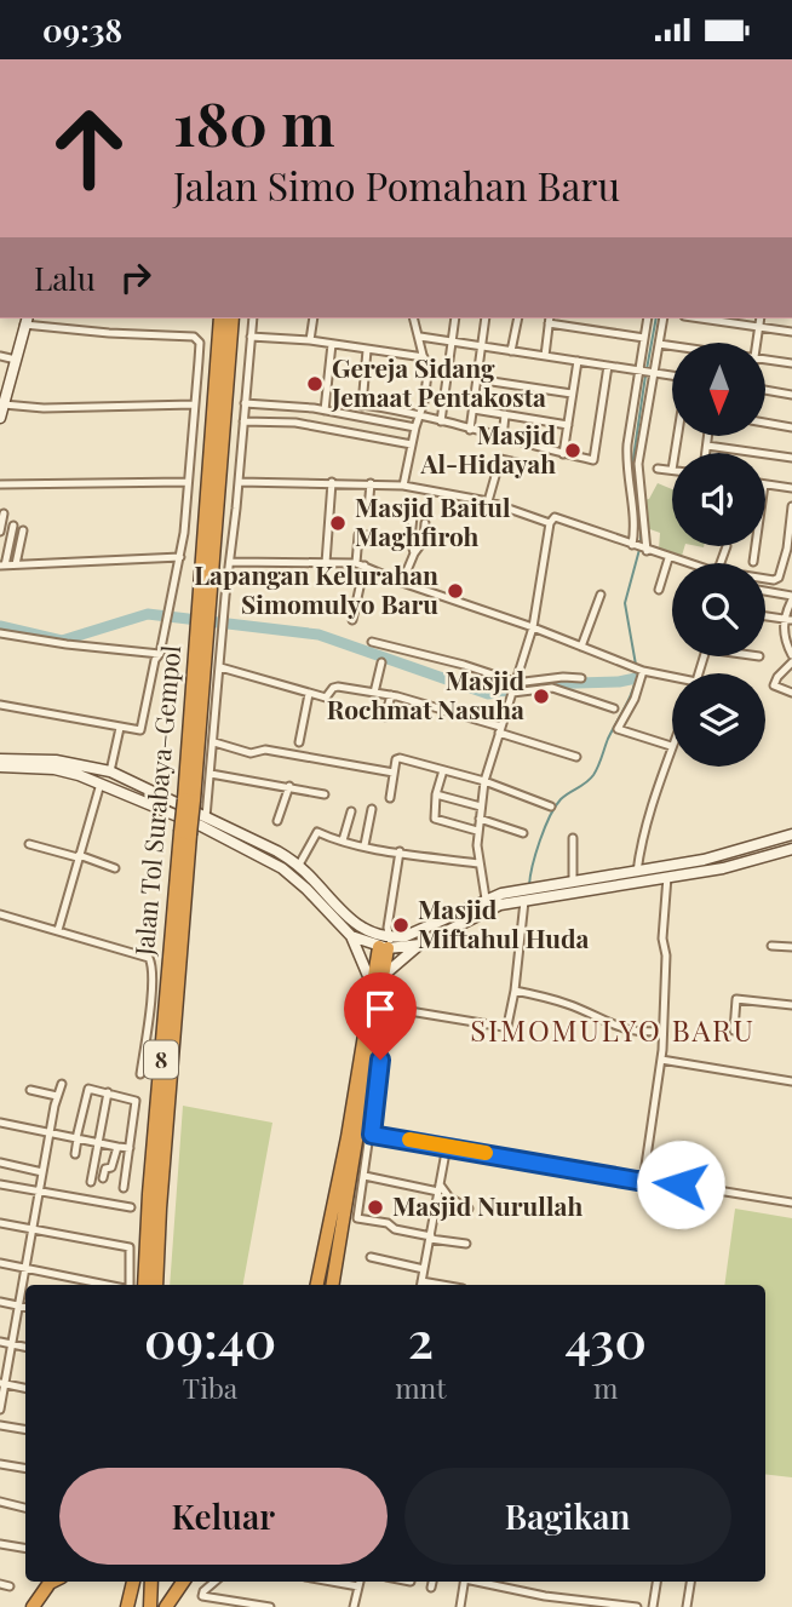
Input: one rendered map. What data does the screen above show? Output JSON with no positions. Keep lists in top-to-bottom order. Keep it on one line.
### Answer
{"streets":{"highway":["Jalan Tol Surabaya–Gempol","8"]},"districts":["SIMOMULYO BARU"],"places":["Gereja Sidang Jemaat Pentakosta","Masjid Al-Hidayah","Masjid Baitul Maghfiroh","Lapangan Kelurahan Simomulyo Baru","Masjid Rochmat Nasuha","Masjid Miftahul Huda","Masjid Nurullah"],"north":"bottom","page":{"status":"09:38","turn":["180 m","Jalan Simo Pomahan Baru"],"then":"Lalu","eta":["09:40","Tiba","2","mnt","430","m"],"buttons":["Keluar","Bagikan"]}}
